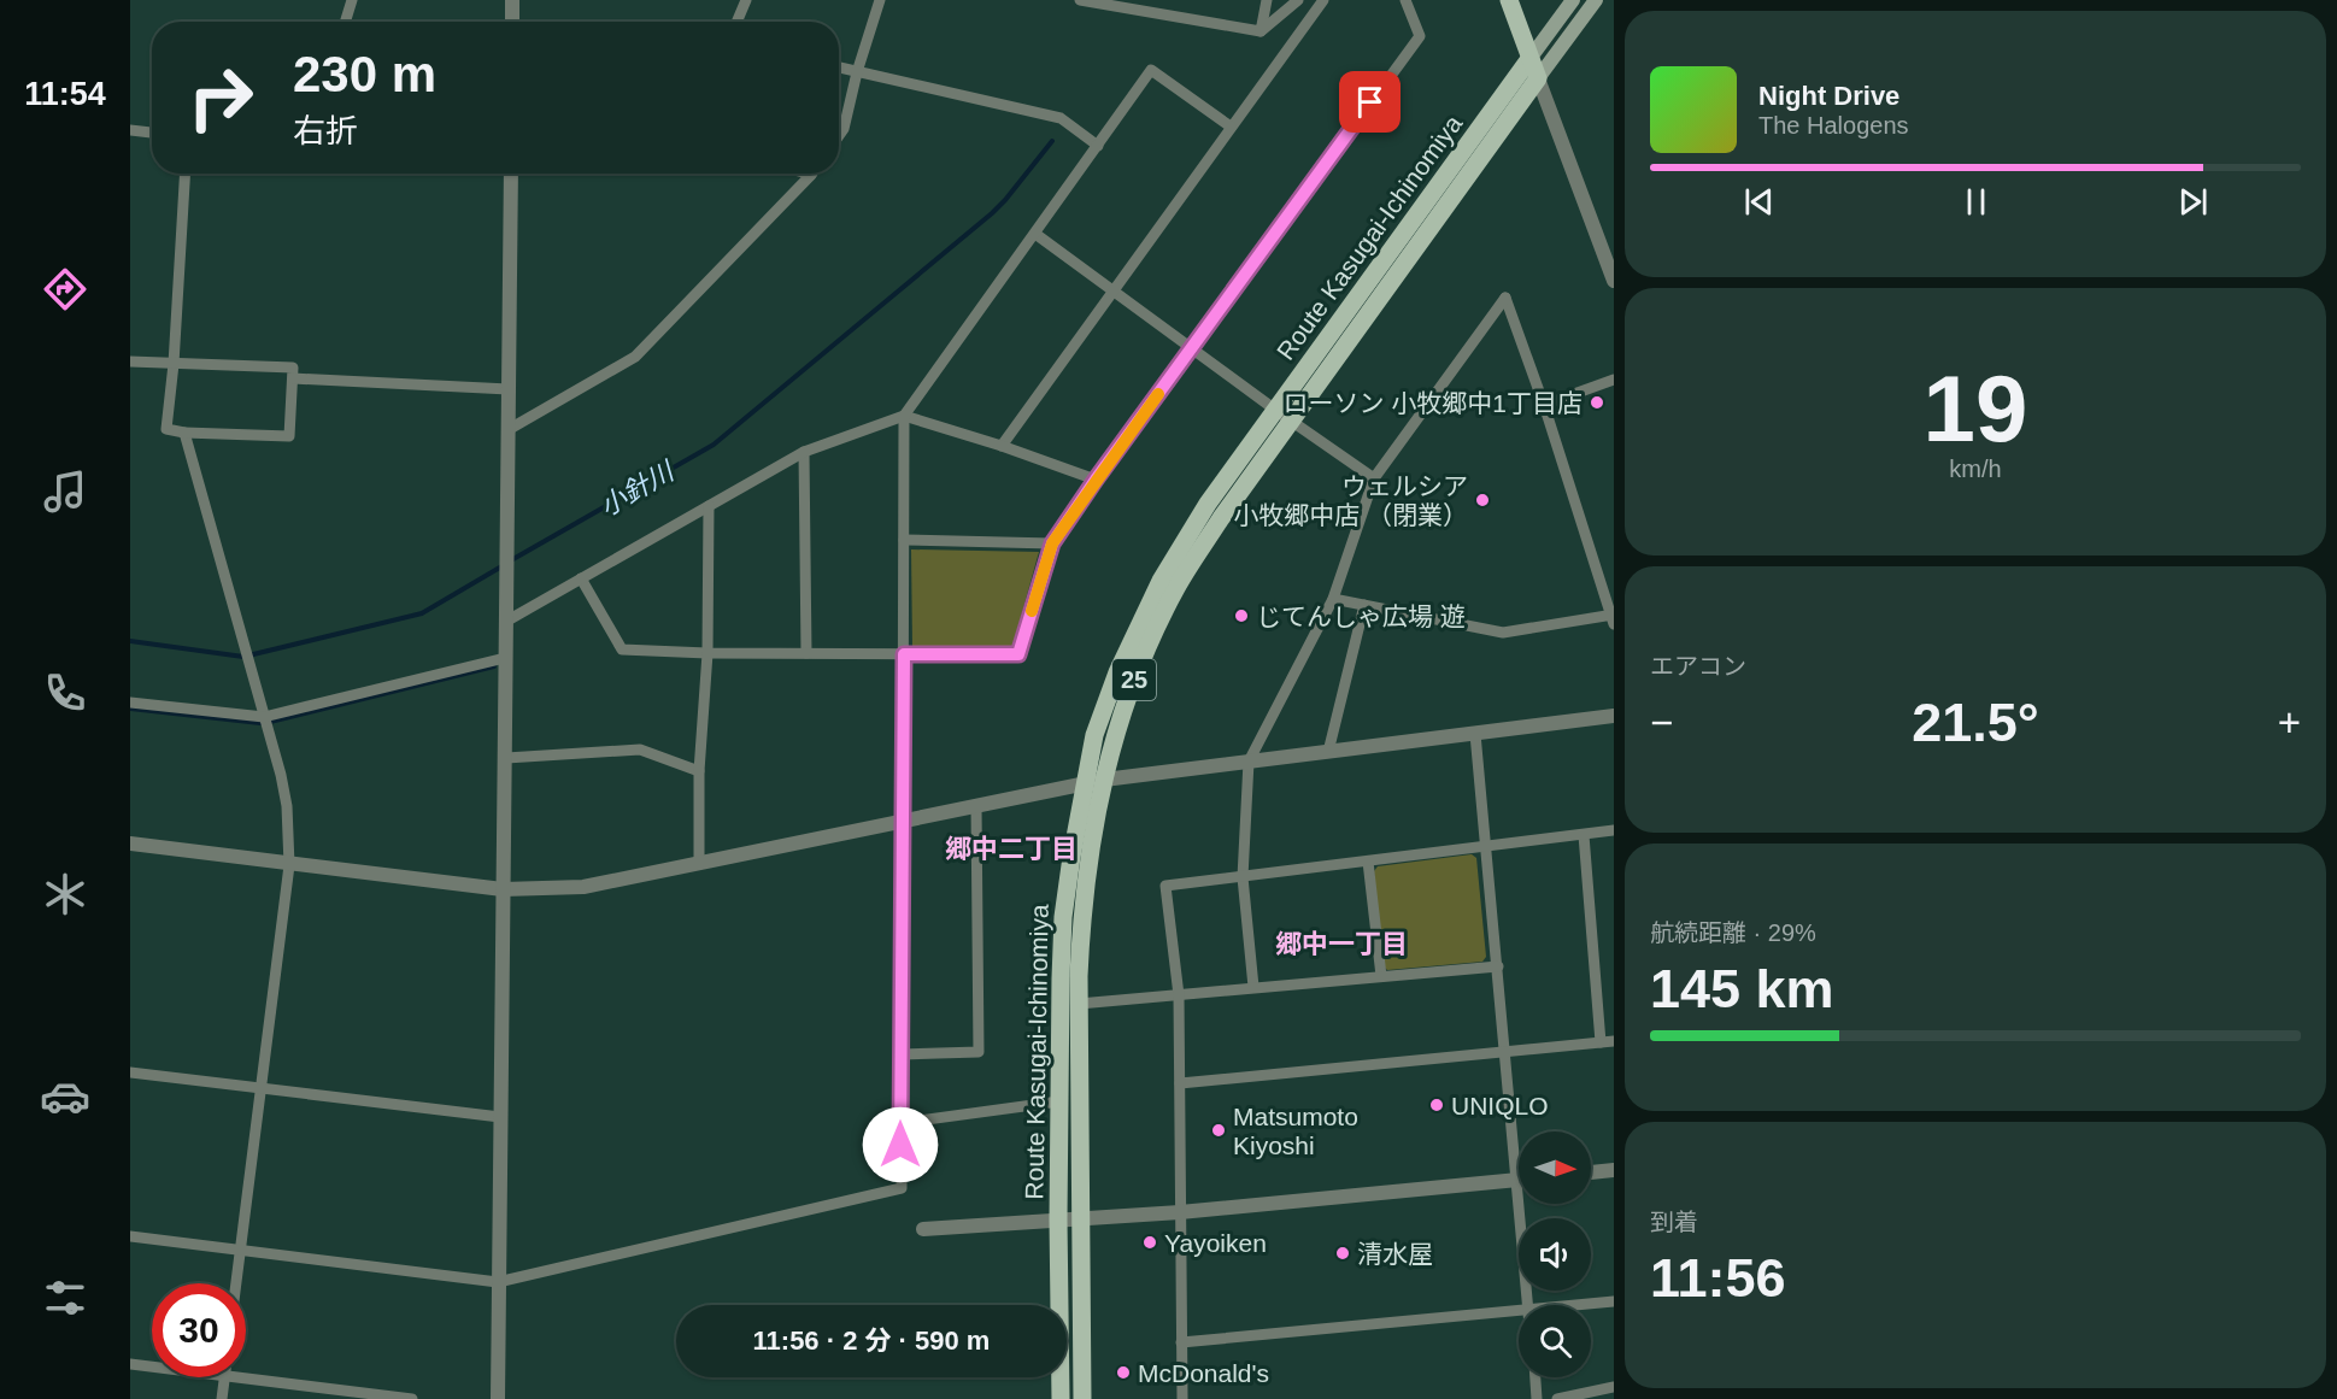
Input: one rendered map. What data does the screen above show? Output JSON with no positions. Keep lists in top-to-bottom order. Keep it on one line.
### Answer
{"streets":{"main road":["Route Kasugai-Ichinomiya","25"]},"districts":["郷中二丁目","郷中一丁目"],"water":["小針川"],"places":["ローソン 小牧郷中1丁目店","ウェルシア 小牧郷中店 （閉業）","じてんしゃ広場 遊","UNIQLO","Matsumoto Kiyoshi","Yayoiken","清水屋","McDonald's"],"north":"right","page":{"tabs":"11:54","turn":["230 m","右折"],"song":["Night Drive","The Halogens"],"tile":[["19","km/h"],"エアコン",["航続距離 · 29%","145 km"],["到着","11:56"]],"heat":["−","21.5°","+"],"limit":"30","trip":"11:56 · 2 分 · 590 m"}}
